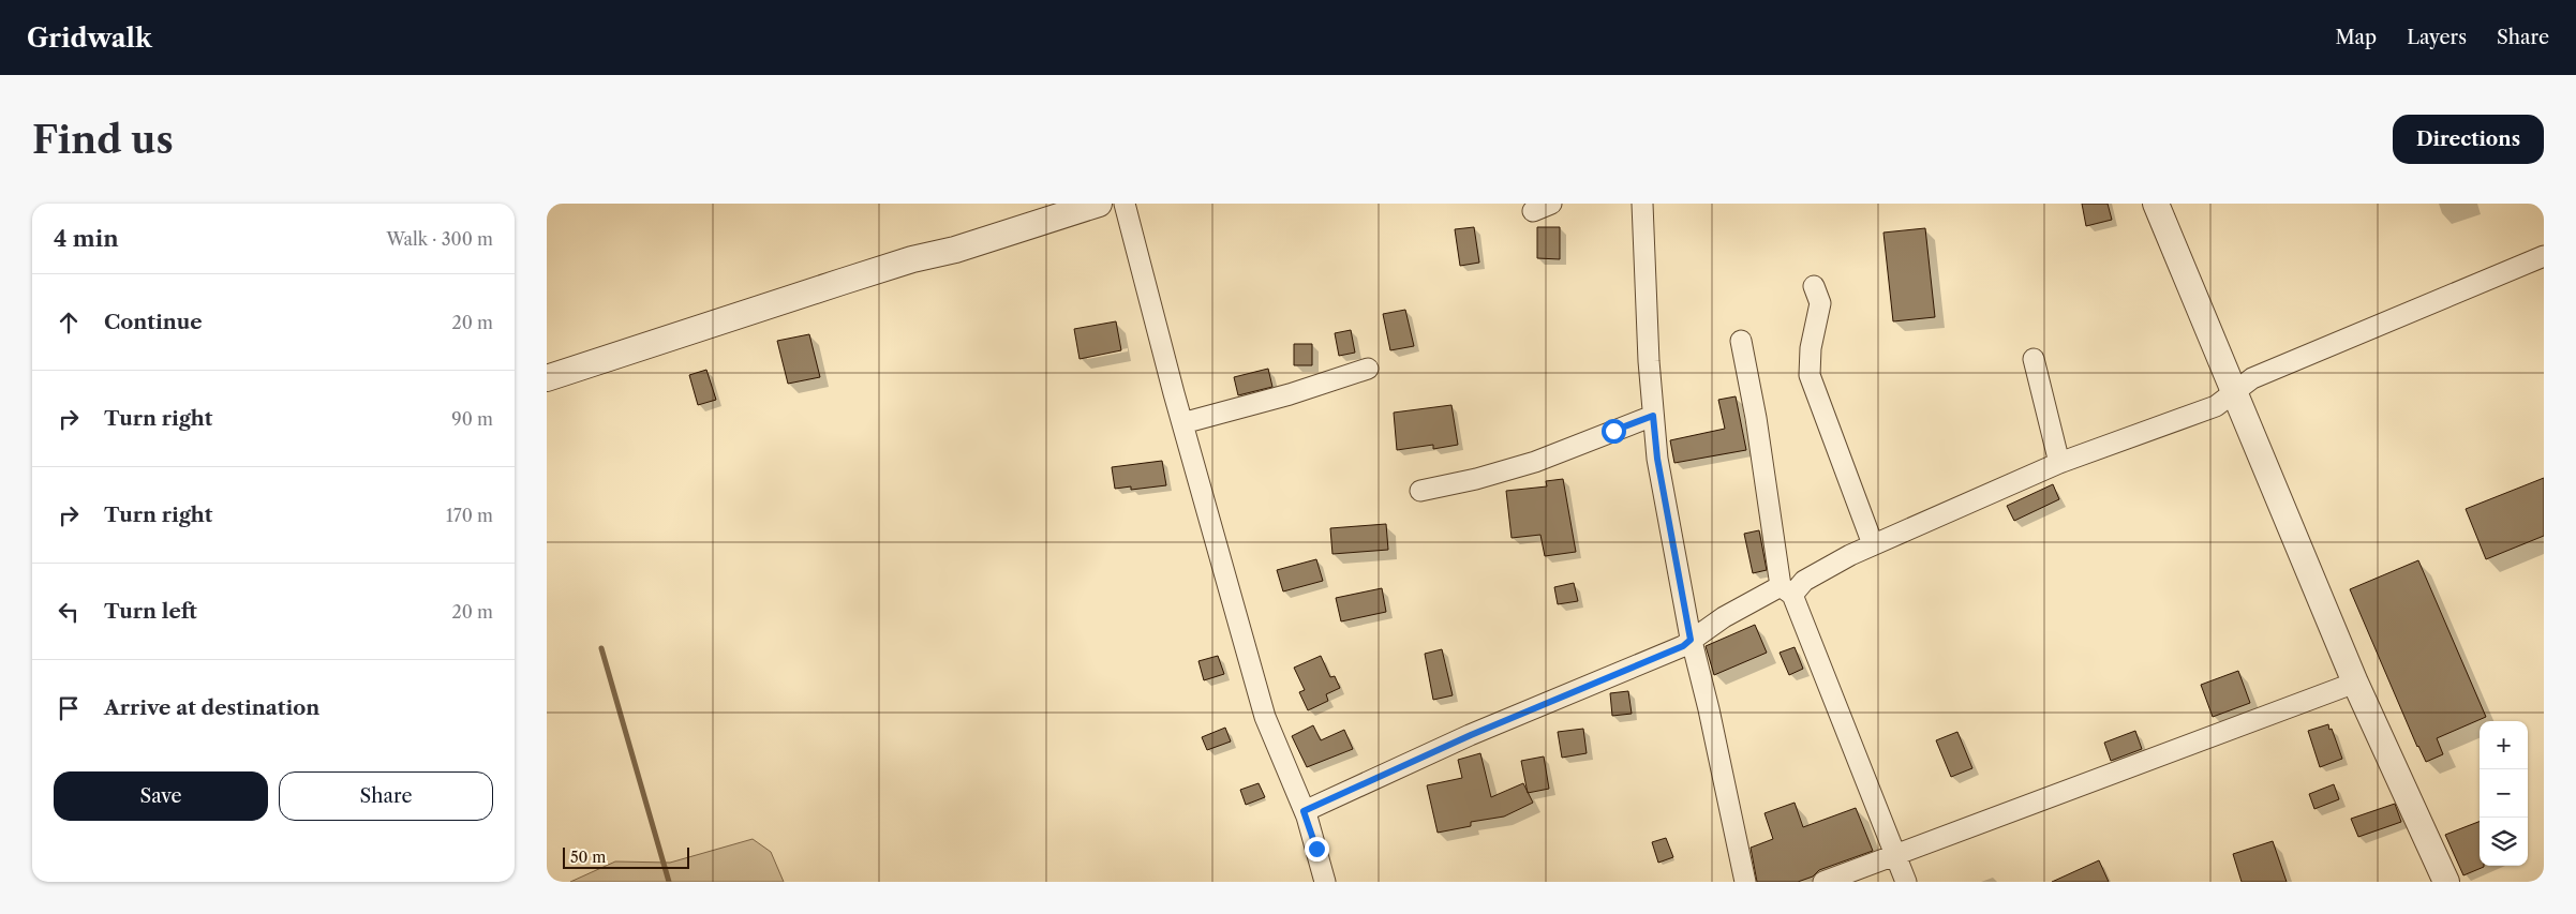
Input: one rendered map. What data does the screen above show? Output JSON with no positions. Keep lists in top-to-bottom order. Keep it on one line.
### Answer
{"scale_bar":"50 m","page":{"header":"Gridwalk","nav":["Map","Layers","Share"],"buttons":["Directions",["Save","Share"]],"title":"Find us","heading":["4 min","Walk · 300 m"],"list":[["Continue","20 m"],["Turn right","90 m"],["Turn right","170 m"],["Turn left","20 m"],"Arrive at destination"],"map_buttons":["+","−"],"scale":"50 m"}}
